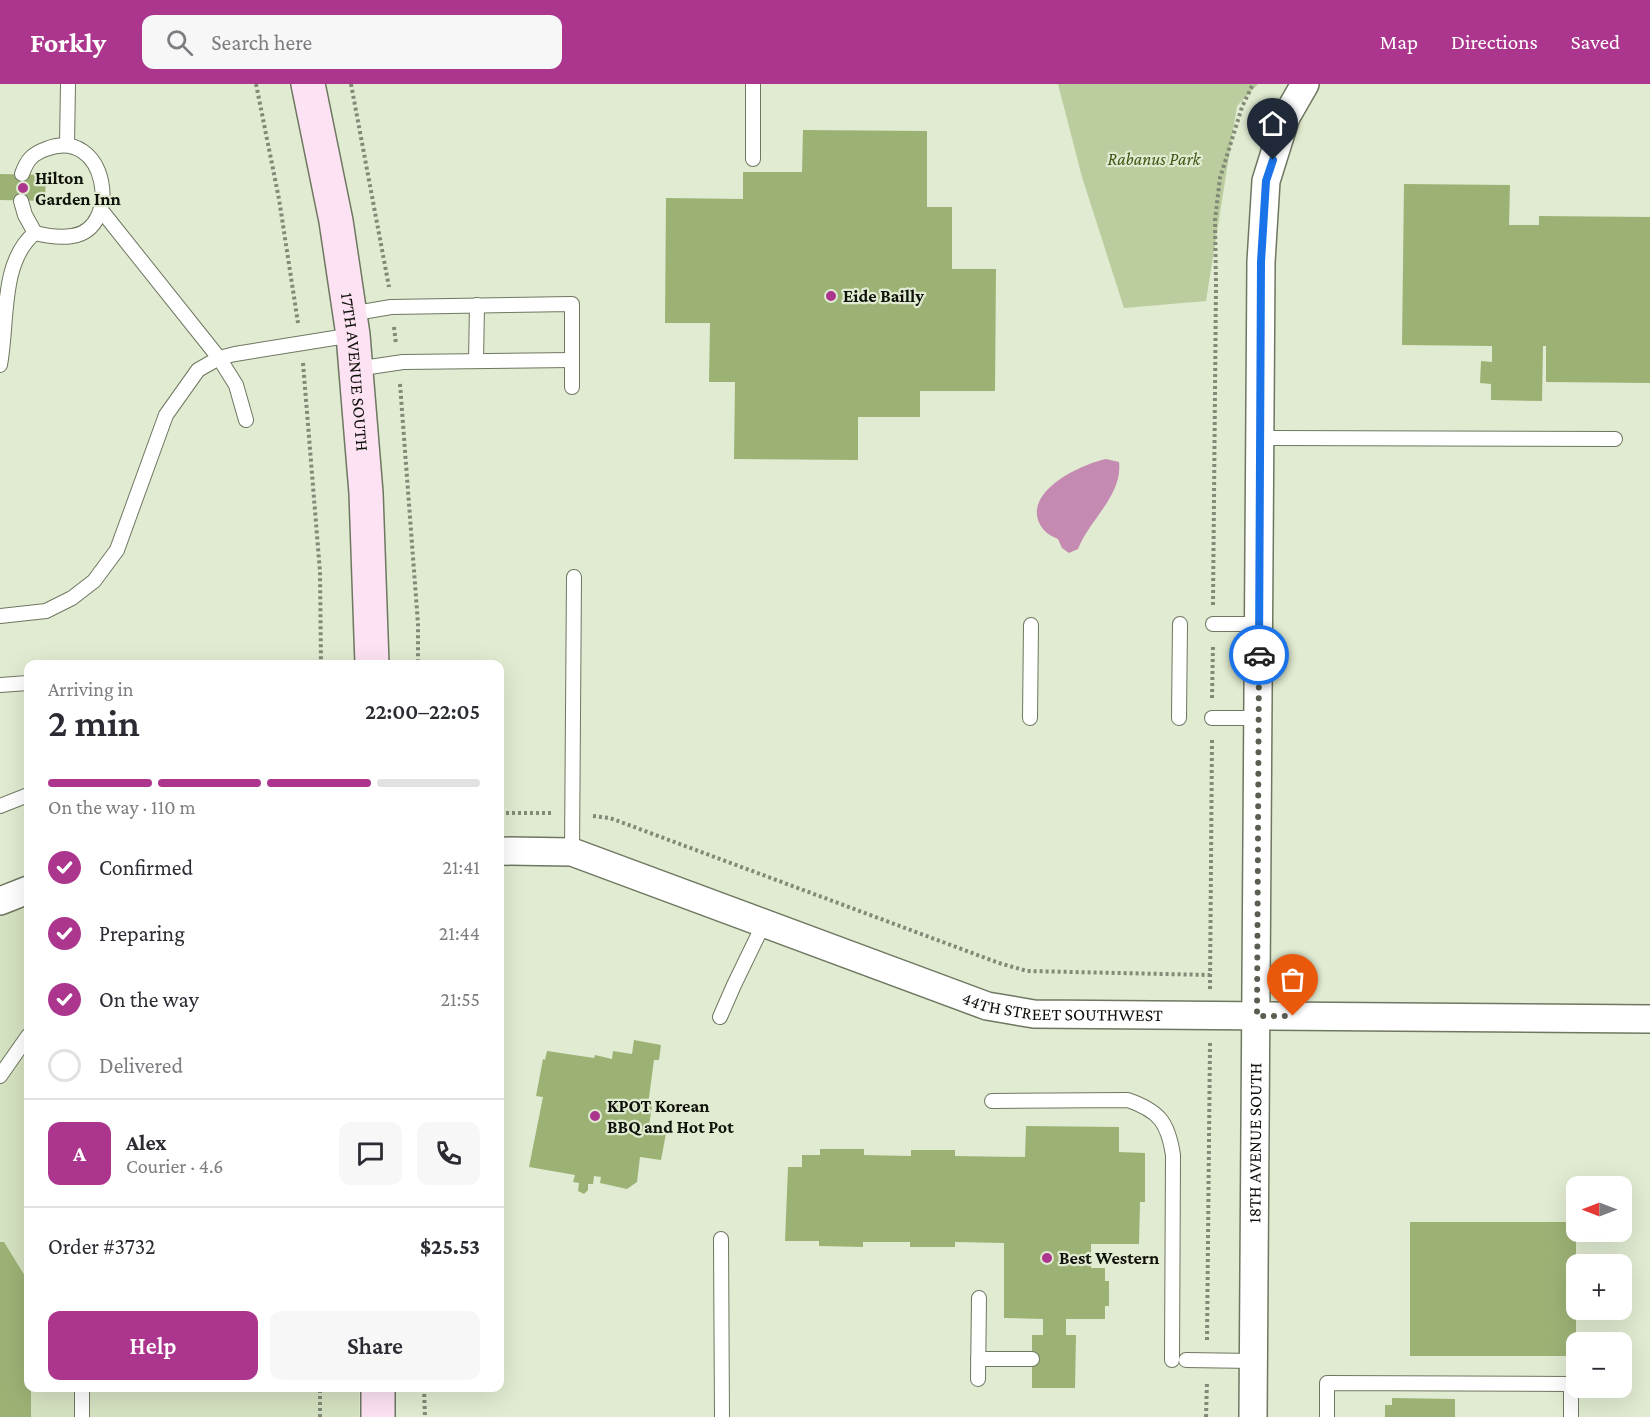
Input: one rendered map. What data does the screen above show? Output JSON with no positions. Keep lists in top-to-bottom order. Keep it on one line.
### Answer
{"streets":{"main road":["17TH AVENUE SOUTH"],"street":["44TH STREET SOUTHWEST","18TH AVENUE SOUTH"]},"crossings":[["44TH STREET SOUTHWEST","18TH AVENUE SOUTH"]],"parks":["Rabanus Park"],"places":["Hilton Garden Inn","Eide Bailly","KPOT Korean BBQ and Hot Pot","Best Western"],"north":"left","page":{"header":"Forkly","search":"Search here","nav":["Map","Directions","Saved"],"heading":["2 min","Arriving in","22:00–22:05"],"panel":["Alex","Courier · 4.6","Order #3732","$25.53"],"bar":"On the way · 110 m","list":[["Confirmed","21:41"],["Preparing","21:44"],["On the way","21:55"],"Delivered"],"round":"A","map_buttons":["+","−"],"buttons":["Help","Share"]}}
